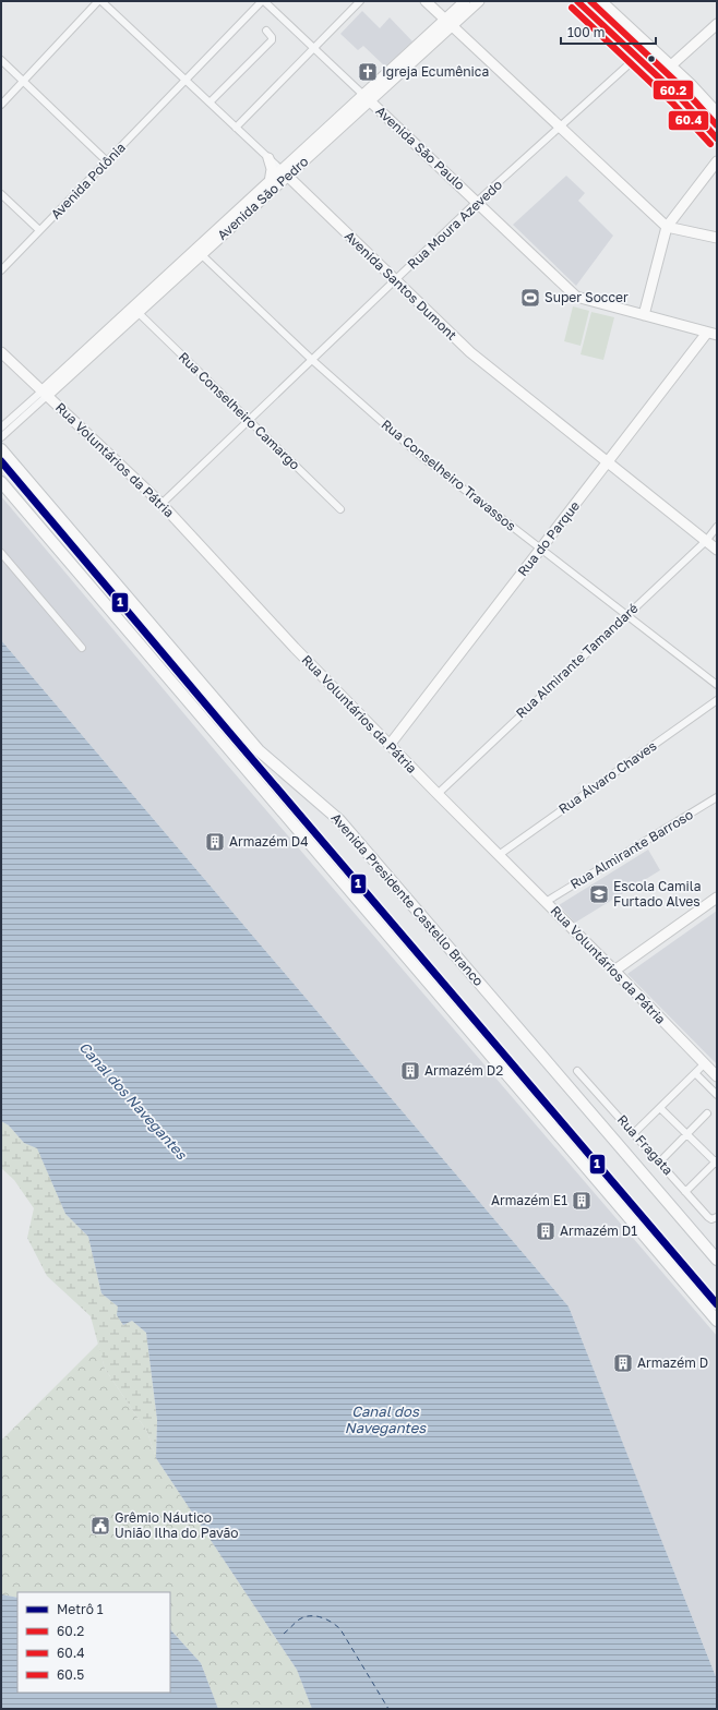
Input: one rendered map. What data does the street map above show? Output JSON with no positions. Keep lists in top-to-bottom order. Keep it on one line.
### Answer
{"streets":{"main road":["Avenida Presidente Castello Branco"],"street":["Avenida São Paulo","Avenida Polônia","Avenida São Pedro","Rua Moura Azevedo","Avenida Santos Dumont","Rua Conselheiro Camargo","Rua Voluntários da Pátria","Rua Conselheiro Travassos","Rua do Parque","Rua Almirante Tamandaré","Rua Álvaro Chaves","Rua Almirante Barroso","Rua Fragata"]},"crossings":[["Avenida São Paulo","Avenida Polônia"],["Avenida São Paulo","Avenida São Pedro"],["Avenida São Paulo","Rua Moura Azevedo"],["Avenida Polônia","Avenida Santos Dumont"],["Avenida São Pedro","Avenida Santos Dumont"],["Avenida São Pedro","Rua Conselheiro Camargo"],["Avenida São Pedro","Rua Voluntários da Pátria"],["Avenida São Pedro","Rua Conselheiro Travassos"],["Rua Moura Azevedo","Avenida Santos Dumont"],["Rua Moura Azevedo","Rua Conselheiro Camargo"],["Rua Moura Azevedo","Rua Voluntários da Pátria"],["Rua Moura Azevedo","Rua Conselheiro Travassos"],["Avenida Santos Dumont","Rua do Parque"],["Avenida Santos Dumont","Rua Almirante Tamandaré"],["Rua Voluntários da Pátria","Rua do Parque"],["Rua Voluntários da Pátria","Rua Almirante Tamandaré"],["Rua Voluntários da Pátria","Rua Álvaro Chaves"],["Rua Voluntários da Pátria","Rua Almirante Barroso"],["Rua Conselheiro Travassos","Rua do Parque"],["Rua Conselheiro Travassos","Rua Almirante Tamandaré"]],"water":["Canal dos Navegantes"],"places":{"church":["Igreja Ecumênica"],"sports":["Super Soccer"],"building":["Armazém D4","Armazém D2","Armazém E1","Armazém D1","Armazém D"],"school or university":["Escola Camila Furtado Alves"],"public building":["Grêmio Náutico União Ilha do Pavão"]},"lines":["transit line 60.2","transit line 60.5","transit line 60.4","metro line 1"],"legend":["Metrô 1","60.2","60.4","60.5"],"scale_bar":"100 m"}
